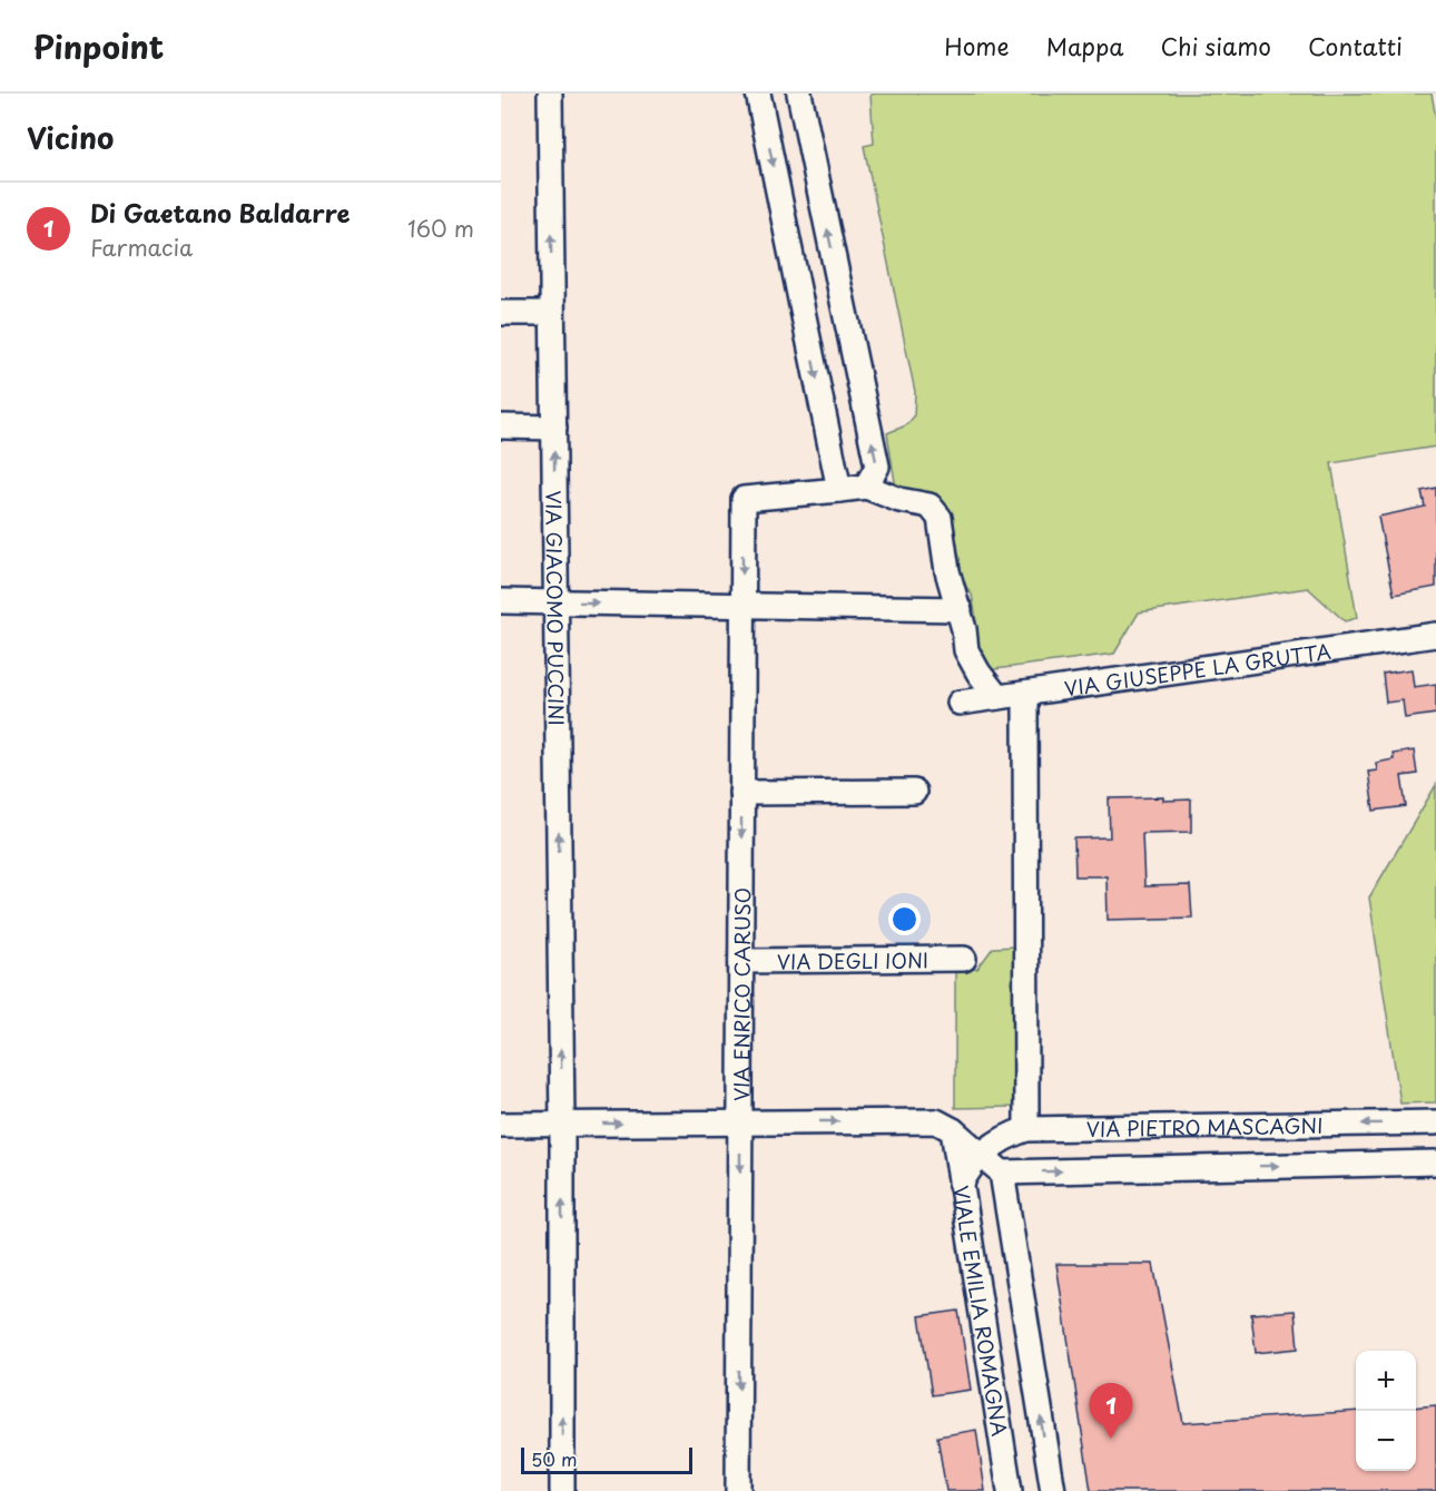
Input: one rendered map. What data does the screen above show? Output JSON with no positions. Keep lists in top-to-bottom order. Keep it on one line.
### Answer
{"streets":{"street":["VIA GIACOMO PUCCINI","VIA GIUSEPPE LA GRUTTA","VIA DEGLI IONI","VIA ENRICO CARUSO","VIA PIETRO MASCAGNI","VIALE EMILIA ROMAGNA"]},"crossings":[["VIA DEGLI IONI","VIA ENRICO CARUSO"]],"one_way":["VIA GIACOMO PUCCINI","VIA ENRICO CARUSO"],"scale_bar":"50 m","page":{"header":"Pinpoint","nav":["Home","Mappa","Chi siamo","Contatti"],"heading":"Vicino","list":[{"mark":"1","name":"Di Gaetano Baldarre","note":"Farmacia","value":"160 m"}],"map_buttons":["+","−"],"pins":"1","scale":"50 m"}}
